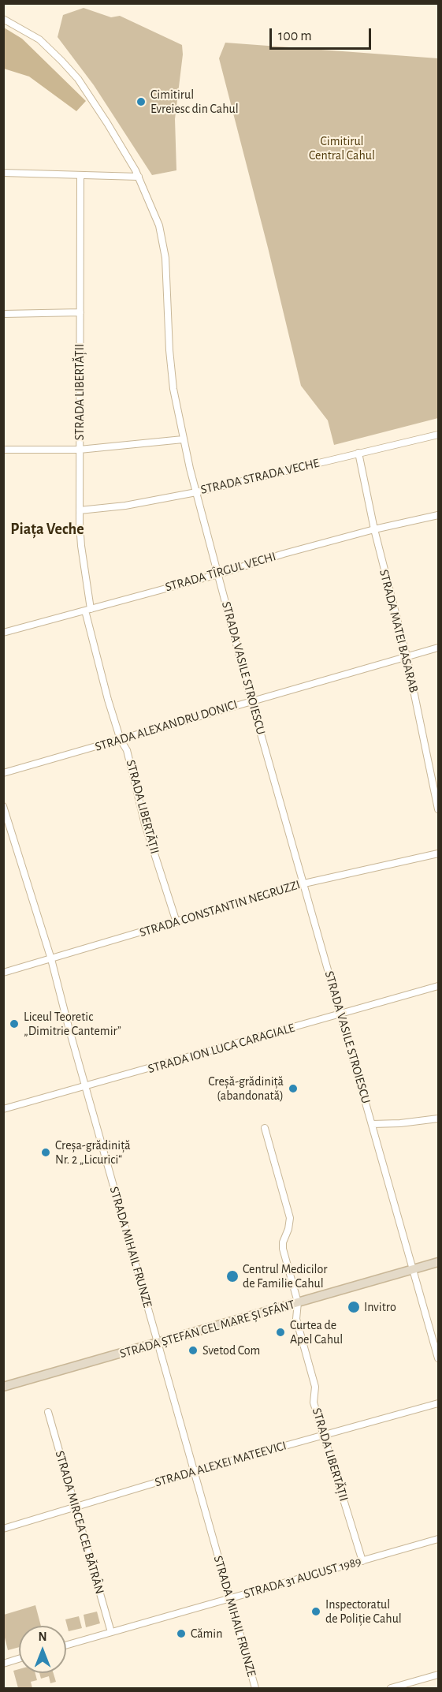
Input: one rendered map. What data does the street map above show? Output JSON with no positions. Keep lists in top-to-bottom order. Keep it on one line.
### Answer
{"streets":{"main road":["STRADA ȘTEFAN CEL MARE ȘI SFÂNT"],"street":["STRADA LIBERTĂȚII","STRADA STRADA VECHE","STRADA TÎRGUL VECHI","STRADA MATEI BASARAB","STRADA VASILE STROIESCU","STRADA ALEXANDRU DONICI","STRADA CONSTANTIN NEGRUZZI","STRADA ION LUCA CARAGIALE","STRADA MIHAIL FRUNZE","STRADA ALEXEI MATEEVICI","STRADA MIRCEA CEL BĂTRÂN","STRADA 31 AUGUST 1989"]},"crossings":[["STRADA LIBERTĂȚII","STRADA STRADA VECHE"],["STRADA LIBERTĂȚII","STRADA TÎRGUL VECHI"],["STRADA LIBERTĂȚII","STRADA ALEXANDRU DONICI"],["STRADA LIBERTĂȚII","STRADA CONSTANTIN NEGRUZZI"],["STRADA LIBERTĂȚII","STRADA ȘTEFAN CEL MARE ȘI SFÂNT"],["STRADA LIBERTĂȚII","STRADA ALEXEI MATEEVICI"],["STRADA LIBERTĂȚII","STRADA 31 AUGUST 1989"],["STRADA STRADA VECHE","STRADA MATEI BASARAB"],["STRADA STRADA VECHE","STRADA VASILE STROIESCU"],["STRADA TÎRGUL VECHI","STRADA MATEI BASARAB"],["STRADA TÎRGUL VECHI","STRADA VASILE STROIESCU"],["STRADA MATEI BASARAB","STRADA ALEXANDRU DONICI"],["STRADA VASILE STROIESCU","STRADA ALEXANDRU DONICI"],["STRADA VASILE STROIESCU","STRADA CONSTANTIN NEGRUZZI"],["STRADA VASILE STROIESCU","STRADA ION LUCA CARAGIALE"],["STRADA VASILE STROIESCU","STRADA ȘTEFAN CEL MARE ȘI SFÂNT"],["STRADA CONSTANTIN NEGRUZZI","STRADA MIHAIL FRUNZE"],["STRADA ION LUCA CARAGIALE","STRADA MIHAIL FRUNZE"],["STRADA MIHAIL FRUNZE","STRADA ȘTEFAN CEL MARE ȘI SFÂNT"],["STRADA MIHAIL FRUNZE","STRADA ALEXEI MATEEVICI"],["STRADA MIHAIL FRUNZE","STRADA 31 AUGUST 1989"],["STRADA ALEXEI MATEEVICI","STRADA MIRCEA CEL BĂTRÂN"],["STRADA MIRCEA CEL BĂTRÂN","STRADA 31 AUGUST 1989"]],"districts":["Piața Veche"],"parks":["Cimitirul Central Cahul"],"places":["Cimitirul Evreiesc din Cahul","Liceul Teoretic „Dimitrie Cantemir”","Creșă-grădiniță (abandonată)","Creșa-grădiniță Nr. 2 „Licurici“","Centrul Medicilor de Familie Cahul","Invitro","Curtea de Apel Cahul","Svetod Com","Inspectoratul de Poliție Cahul","Cămin"],"scale_bar":"100 m","north":"top"}
